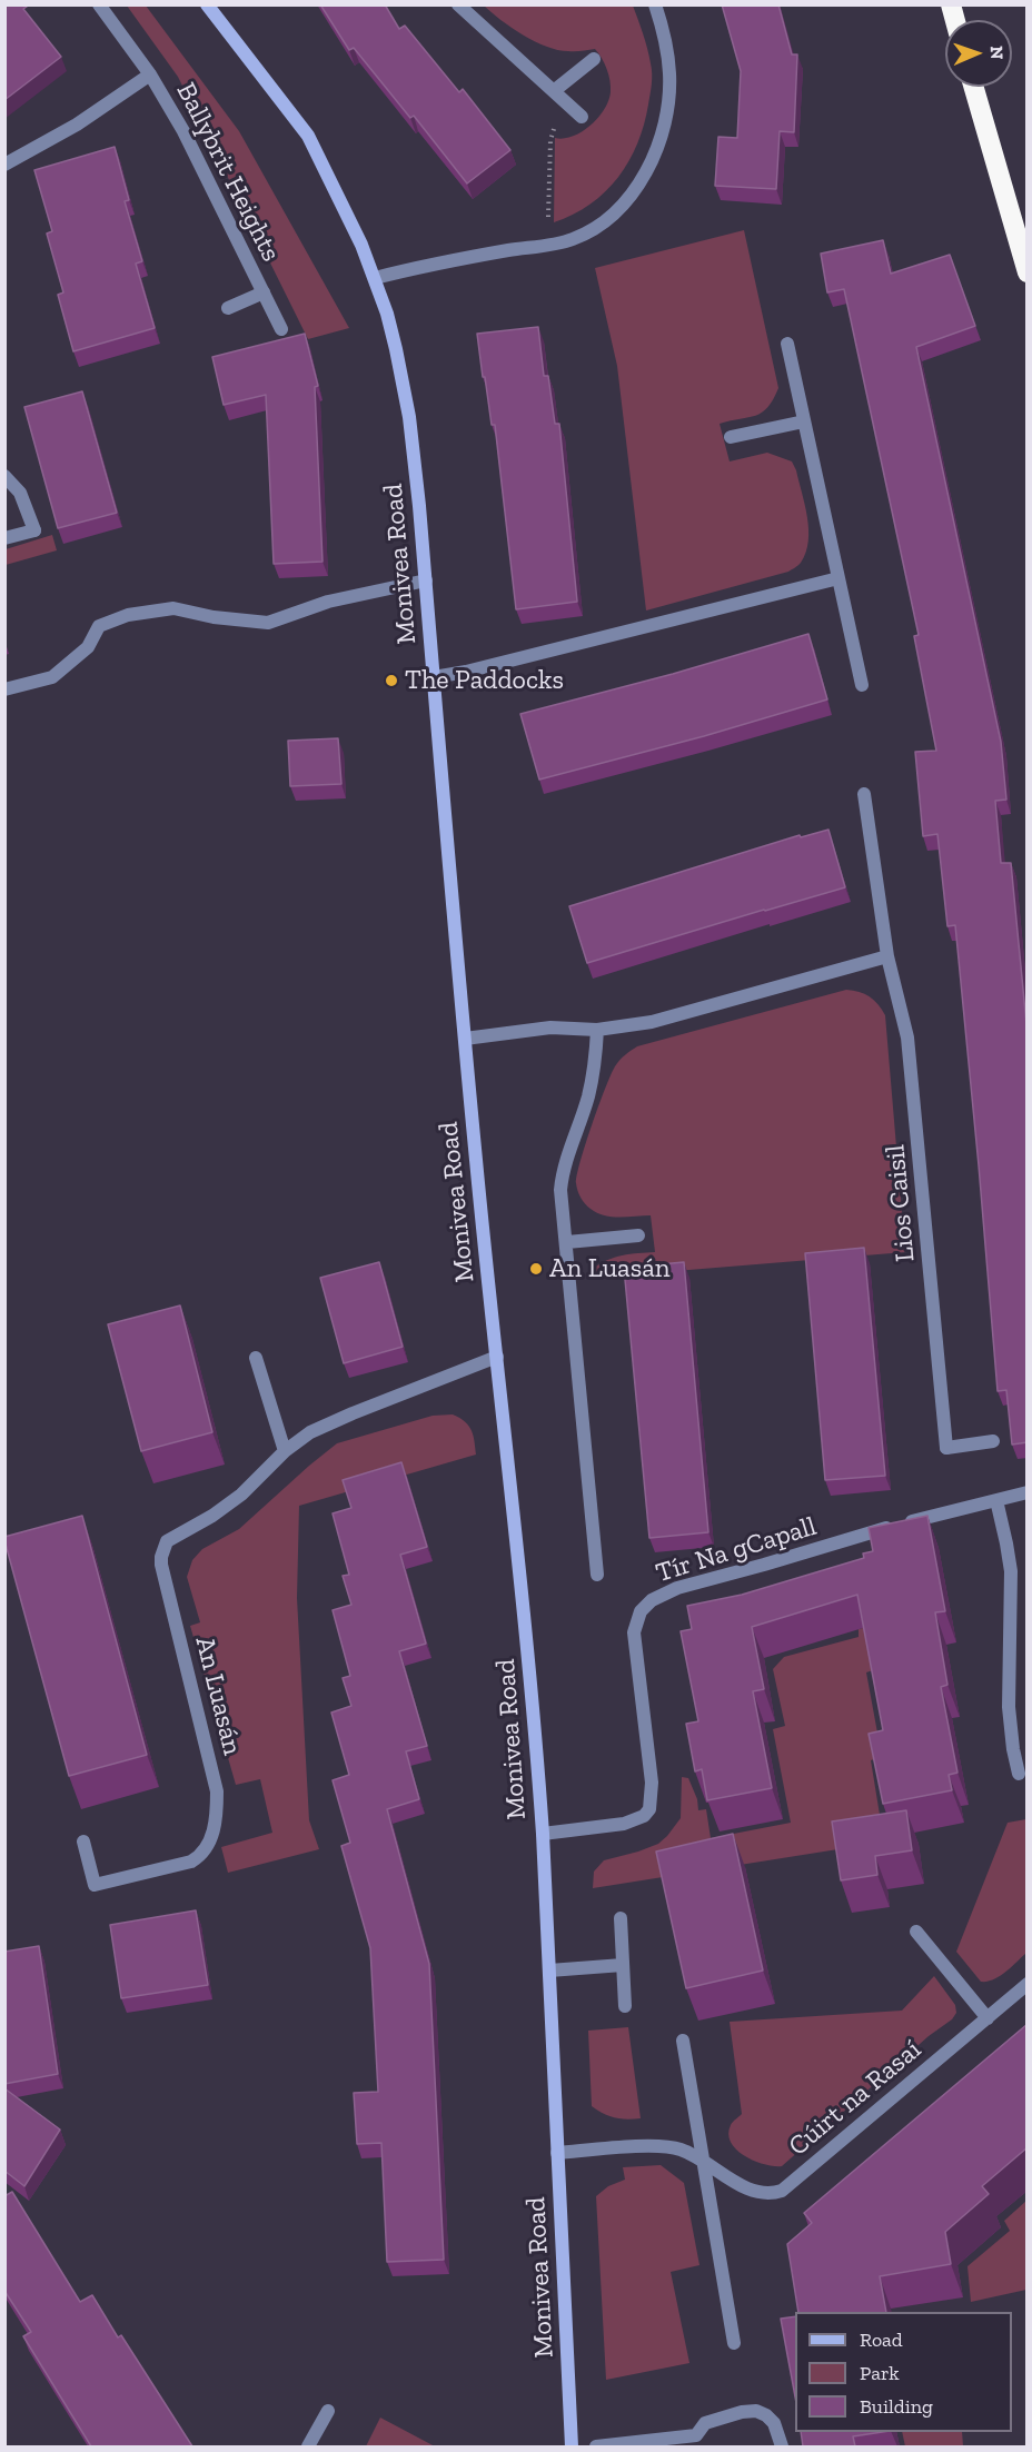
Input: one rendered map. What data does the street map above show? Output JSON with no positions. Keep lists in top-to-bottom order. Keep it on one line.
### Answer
{"streets":{"main road":["Monivea Road"],"street":["Ballybrit Heights","Lios Caisil","Tír Na gCapall","An Luasán","Cúirt na Rasaí"]},"crossings":[["Monivea Road","Tír Na gCapall"],["Monivea Road","An Luasán"],["Monivea Road","Cúirt na Rasaí"]],"places":["The Paddocks","An Luasán"],"legend":["Road","Park","Building"],"north":"right"}
